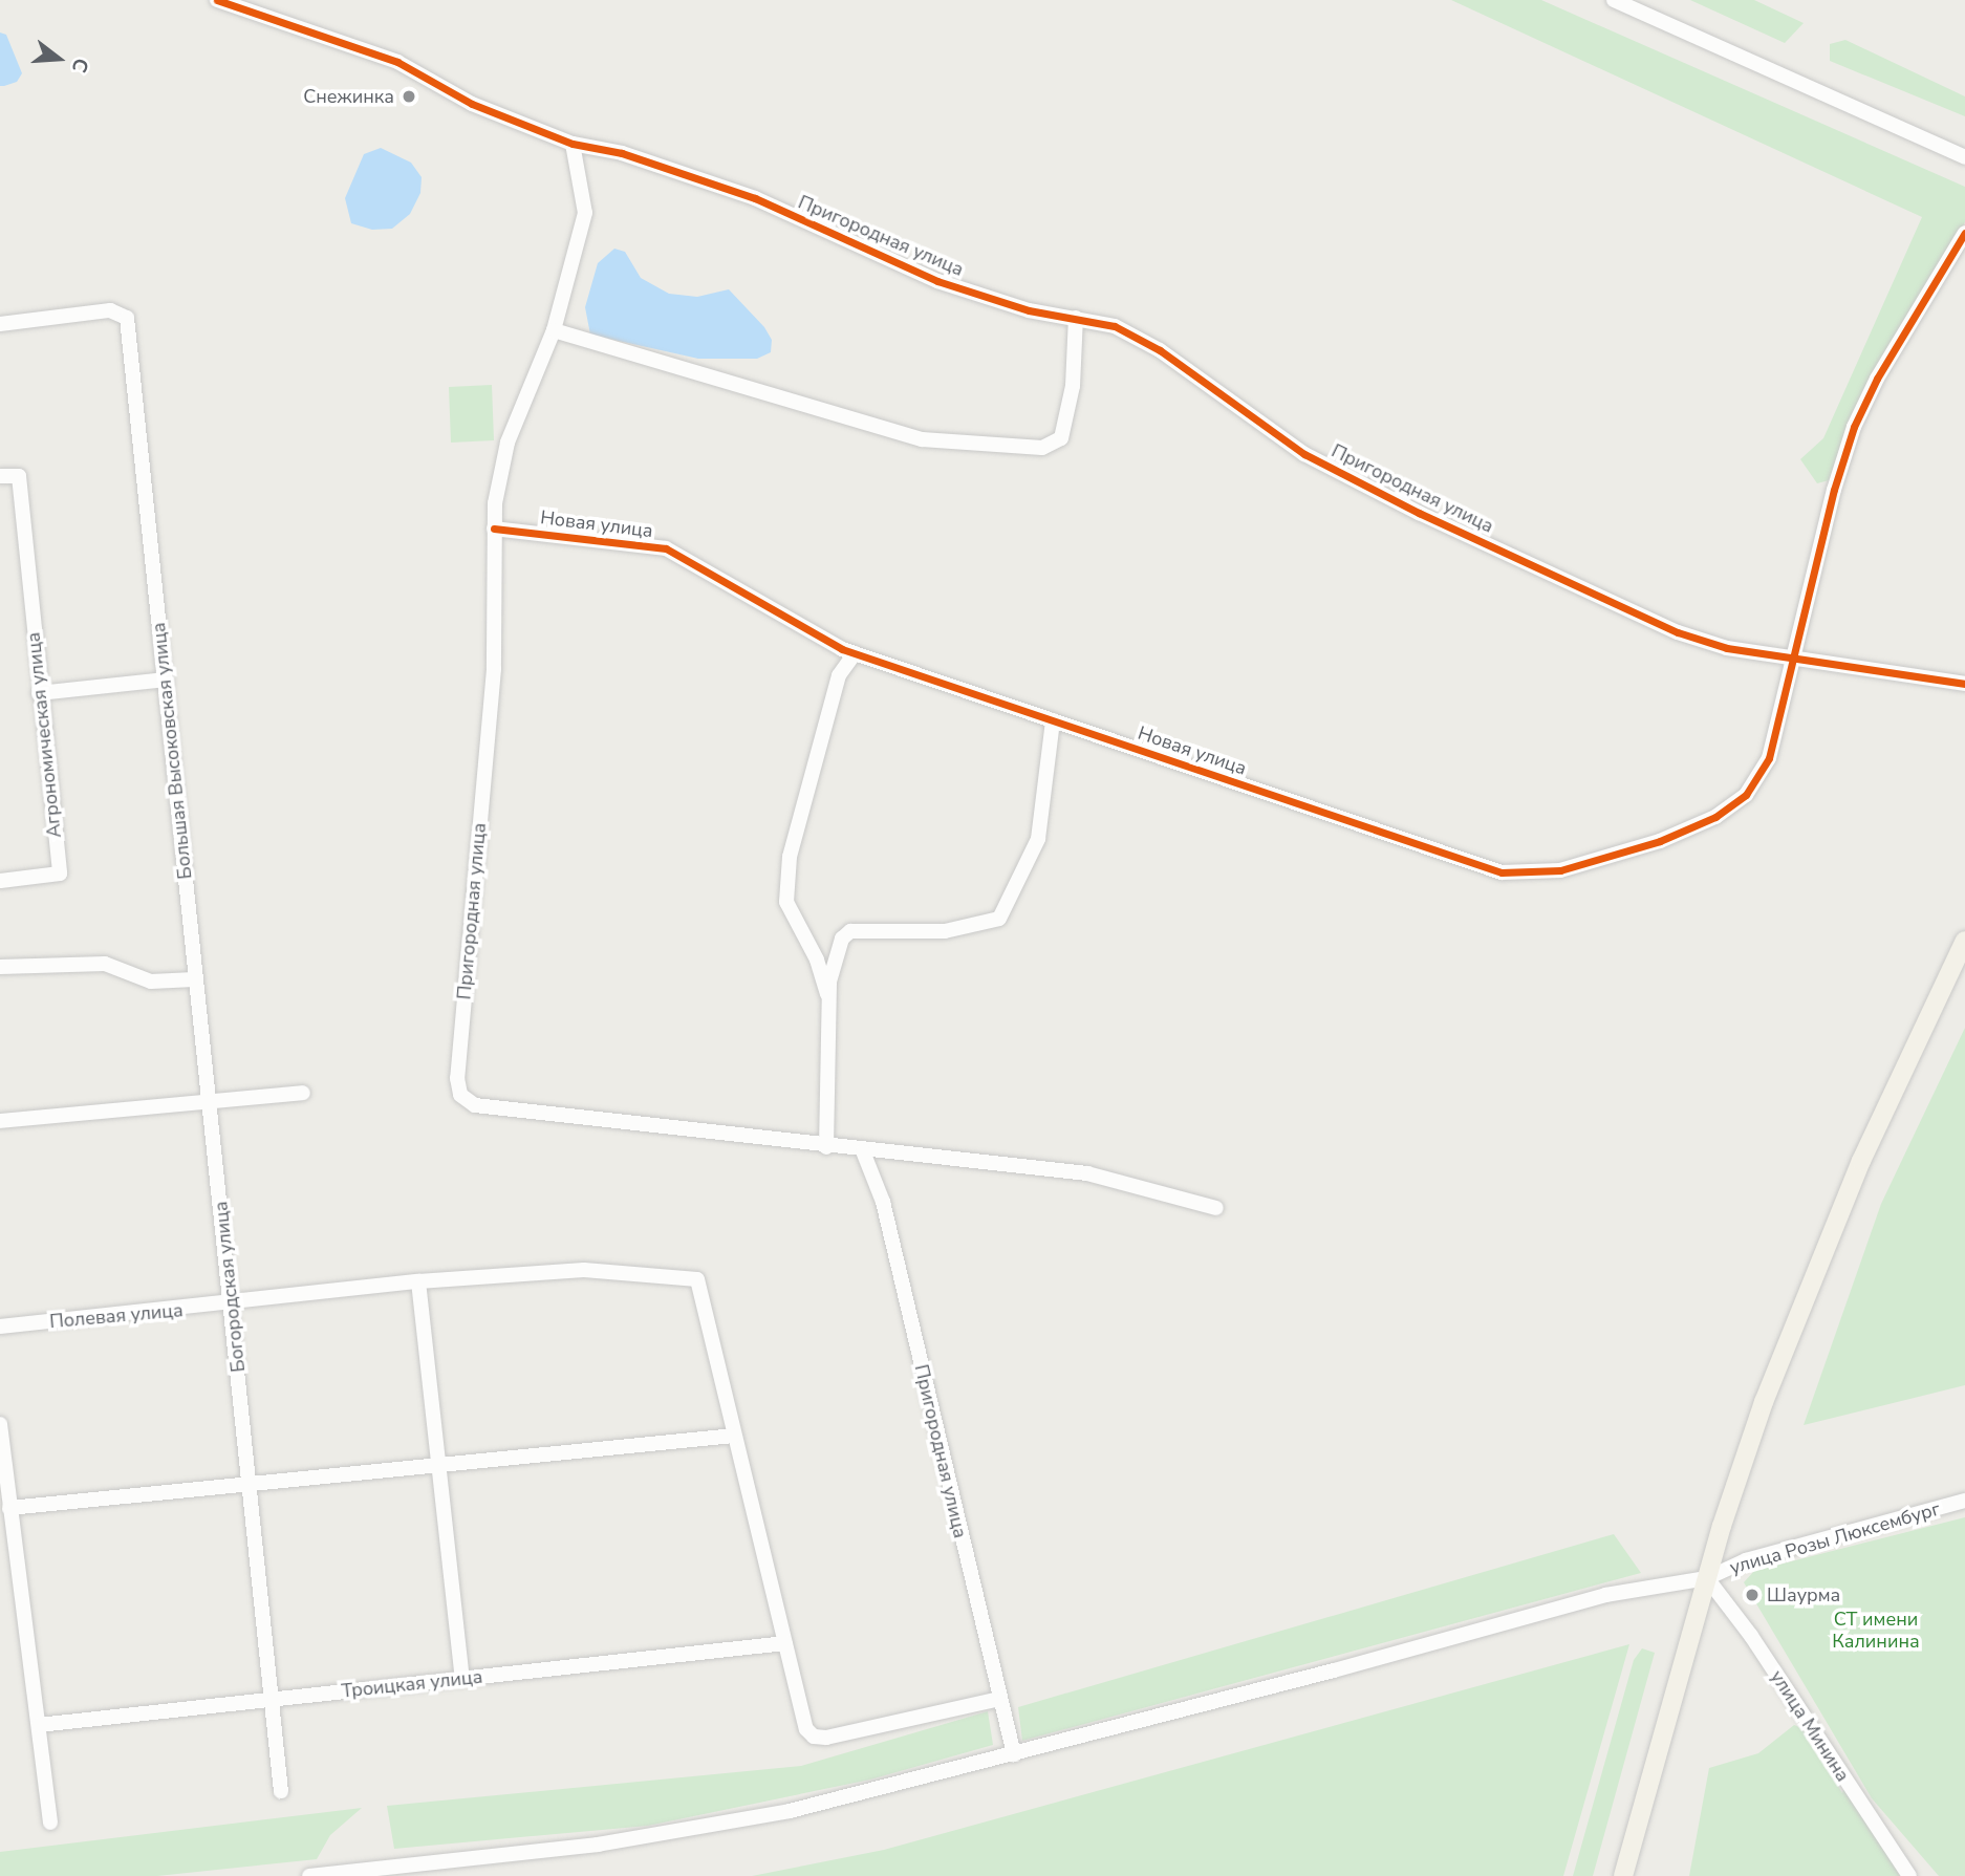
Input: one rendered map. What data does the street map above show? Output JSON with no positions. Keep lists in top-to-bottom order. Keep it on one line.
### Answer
{"streets":{"street":["Пригородная улица","Новая улица","Агрономическая улица","Большая Высоковская улица","Богородская улица","Полевая улица","улица Розы Люксембург","Троицкая улица","улица Минина"]},"crossings":[["Пригородная улица","Новая улица"],["Пригородная улица","улица Розы Люксембург"],["Большая Высоковская улица","Богородская улица"],["Богородская улица","Полевая улица"],["Богородская улица","Троицкая улица"],["улица Розы Люксембург","улица Минина"]],"parks":["СТ имени Калинина"],"places":["Снежинка","Шаурма"],"north":"right"}
